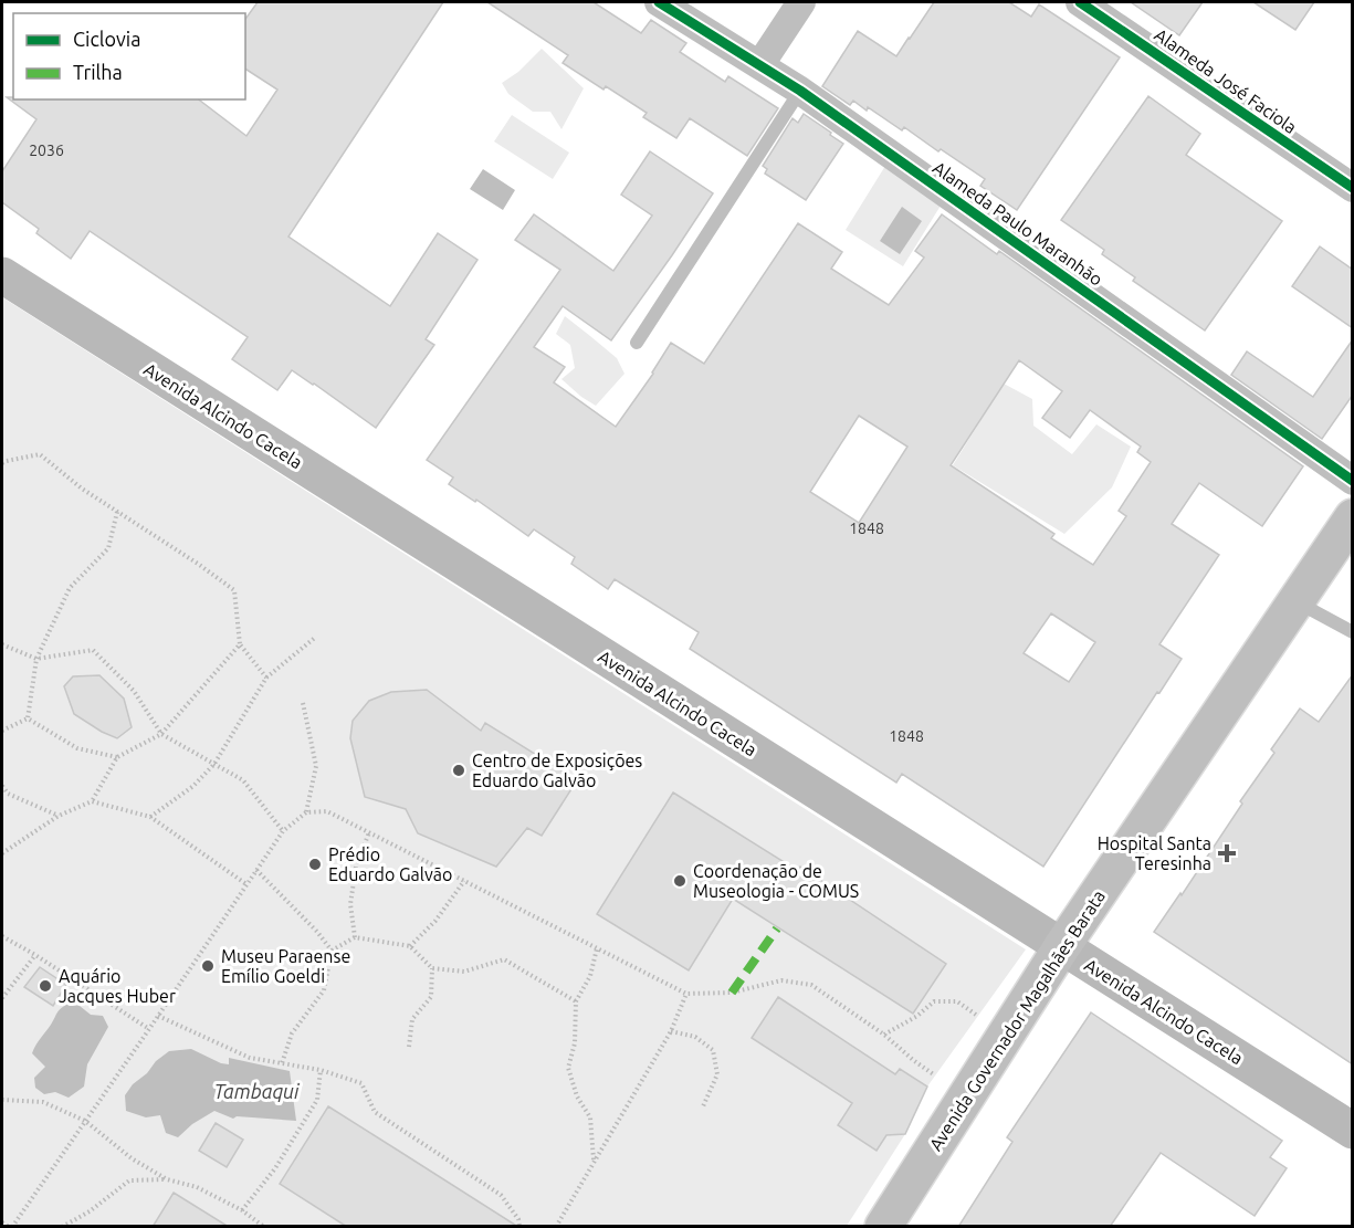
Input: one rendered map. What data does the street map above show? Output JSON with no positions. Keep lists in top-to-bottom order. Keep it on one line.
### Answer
{"streets":{"main road":["Avenida Alcindo Cacela","Avenida Governador Magalhães Barata"],"street":["Alameda José Faciola","Alameda Paulo Maranhão"]},"crossings":[["Avenida Alcindo Cacela","Avenida Governador Magalhães Barata"]],"water":["Tambaqui"],"places":{"other":["Centro de Exposições Eduardo Galvão","Prédio Eduardo Galvão","Coordenação de Museologia - COMUS","Museu Paraense Emílio Goeldi","Aquário Jacques Huber"],"health":["Hospital Santa Teresinha"]},"house_numbers":["2036","1848","1848"],"legend":["Ciclovia","Trilha"]}
